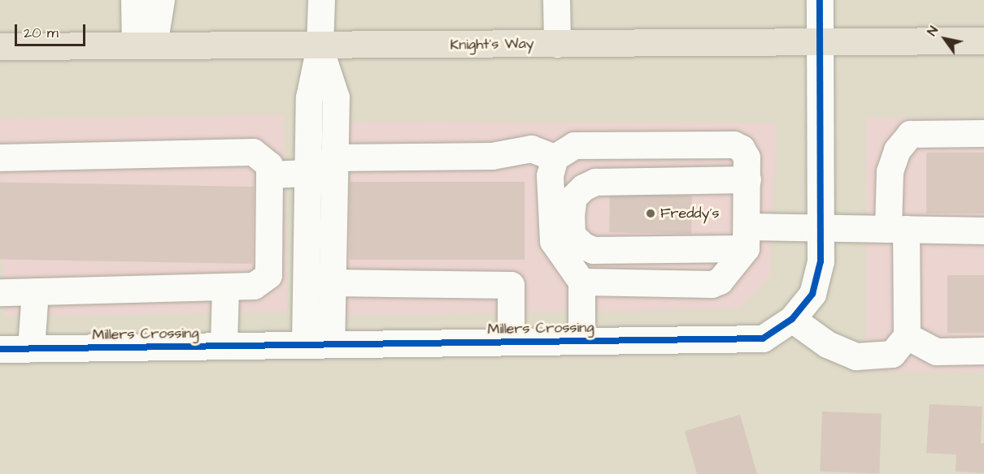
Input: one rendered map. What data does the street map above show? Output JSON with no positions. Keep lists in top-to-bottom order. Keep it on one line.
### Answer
{"streets":{"main road":["Knight's Way"],"street":["Millers Crossing"]},"crossings":[["Knight's Way","Millers Crossing"]],"places":["Freddy's"],"scale_bar":"20 m","north":"top left"}
